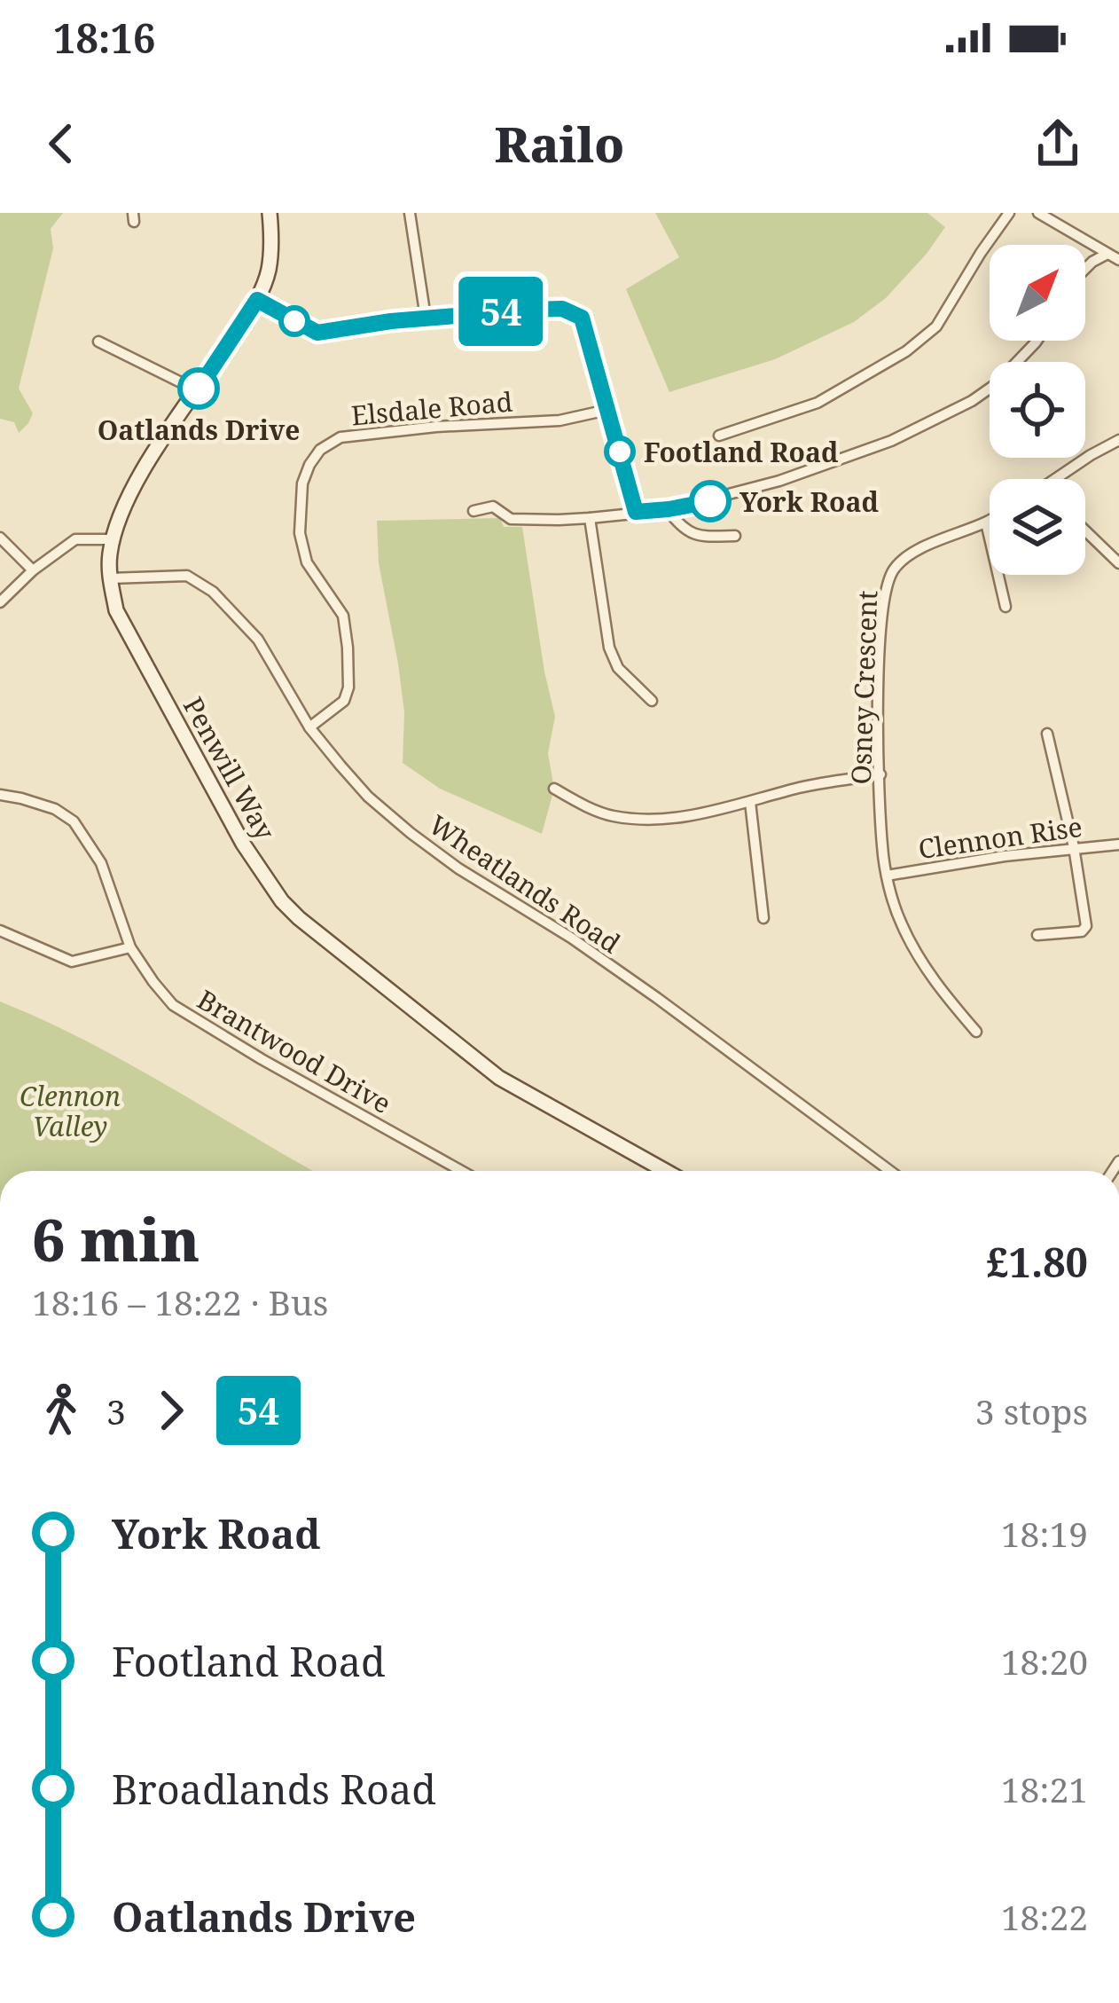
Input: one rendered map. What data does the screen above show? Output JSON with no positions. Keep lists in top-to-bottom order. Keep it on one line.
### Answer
{"streets":{"street":["Elsdale Road","Osney Crescent","Penwill Way","Clennon Rise","Wheatlands Road","Brantwood Drive"]},"crossings":[["Elsdale Road","Wheatlands Road"],["Osney Crescent","Clennon Rise"],["Penwill Way","Wheatlands Road"]],"parks":["Clennon Valley"],"places":["Oatlands Drive","Footland Road","York Road"],"lines":["bus line 54"],"north":"top right","page":{"status":"18:16","header":"Railo","on_map":"54","heading":["6 min","18:16 – 18:22 · Bus","£1.80"],"legs":["3","54","3 stops"],"list":[{"name":"York Road","value":"18:19"},{"name":"Footland Road","value":"18:20"},{"name":"Broadlands Road","value":"18:21"},{"name":"Oatlands Drive","value":"18:22"}]}}
